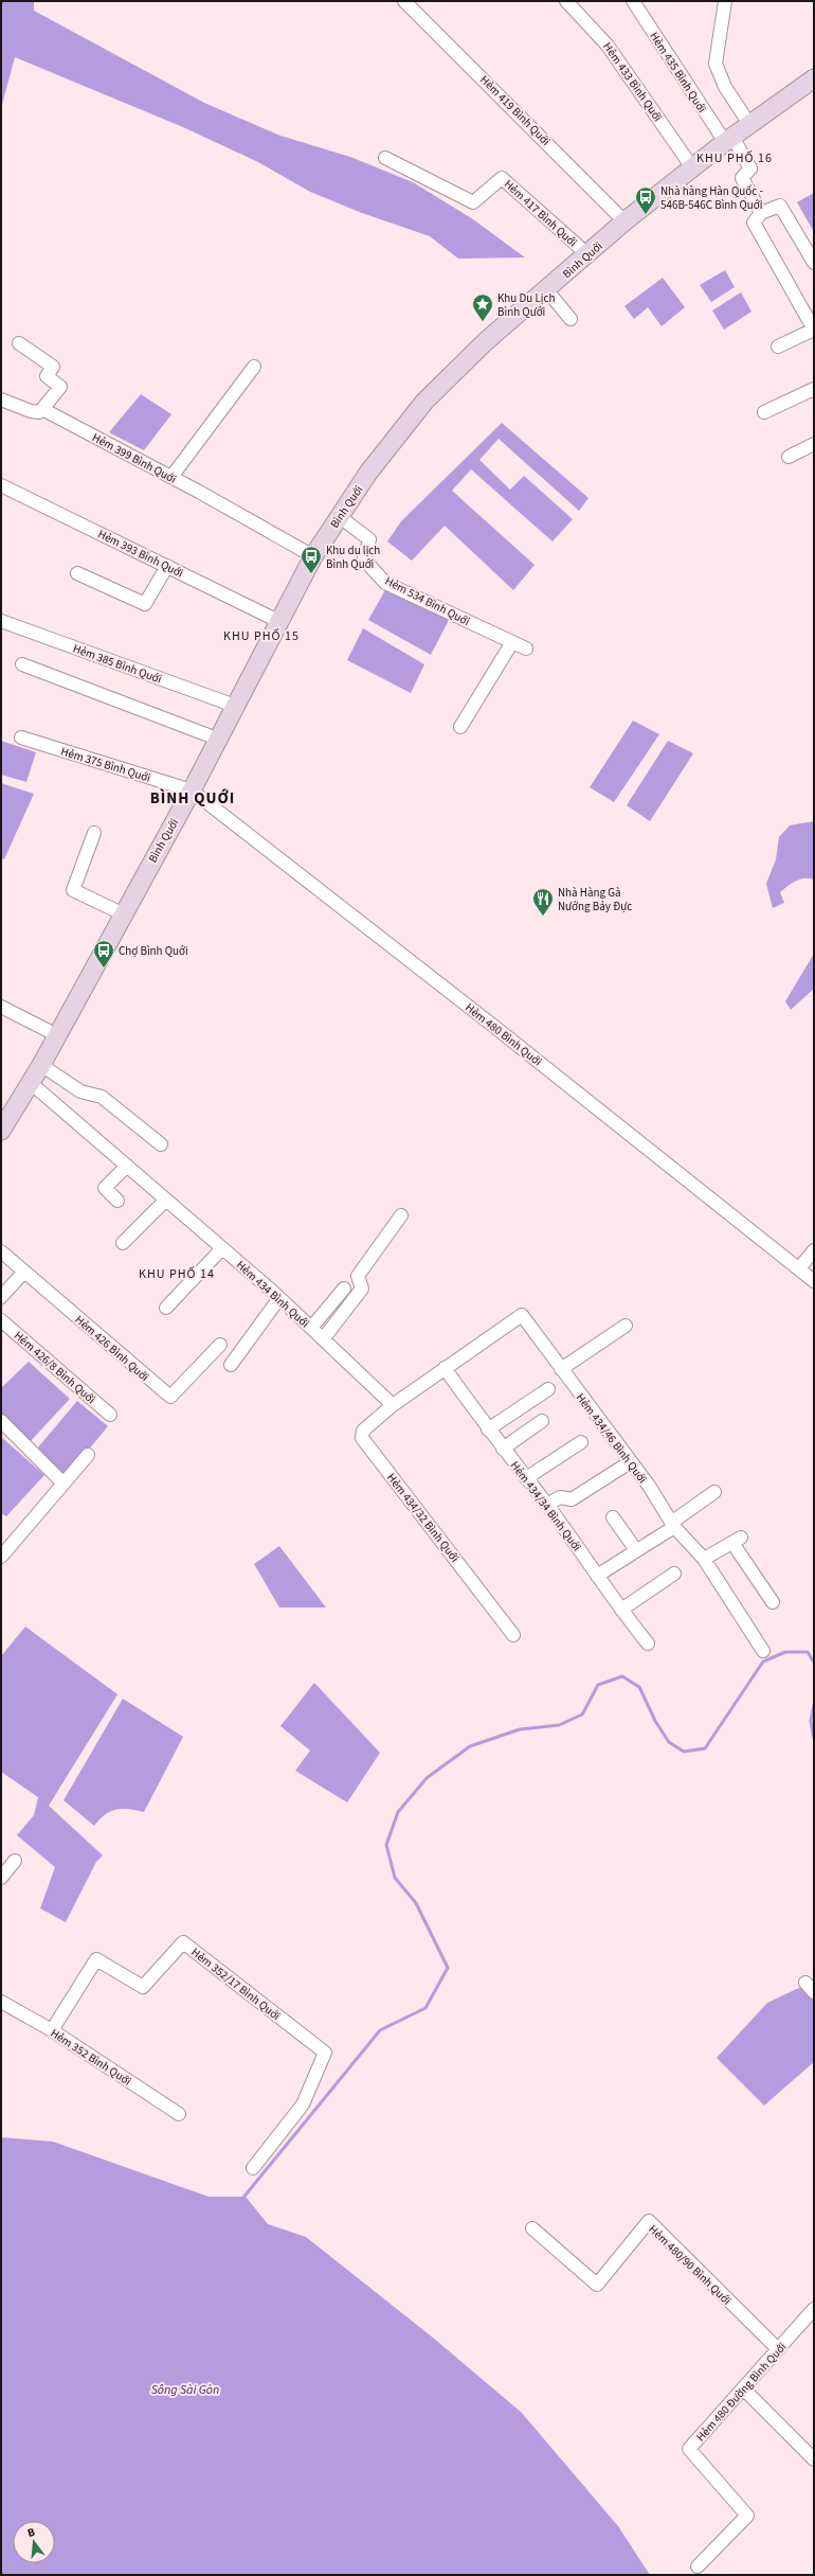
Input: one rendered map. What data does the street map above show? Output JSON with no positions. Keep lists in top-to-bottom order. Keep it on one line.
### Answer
{"streets":{"main road":["Bình Quới"],"street":["Hẻm 435 Bình Quới","Hẻm 433 Bình Quới","Hẻm 419 Bình Quới","Hẻm 417 Bình Quới","Hẻm 399 Bình Quới","Hẻm 393 Bình Quới","Hẻm 534 Bình Quới","Hẻm 385 Bình Quới","Hẻm 375 Bình Quới","Hẻm 480 Bình Quới","Hẻm 434 Bình Quới","Hẻm 426 Bình Quới","Hẻm 426/8 Bình Quới","Hẻm 434/46 Bình Quới","Hẻm 434/34 Bình Quới","Hẻm 434/32 Bình Quới","Hẻm 352/17 Bình Quới","Hẻm 352 Bình Quới","Hẻm 480/90 Bình Quới","Hẻm 480 Đường Bình Quới"]},"crossings":[["Hẻm 435 Bình Quới","Bình Quới"],["Hẻm 433 Bình Quới","Bình Quới"],["Hẻm 419 Bình Quới","Bình Quới"],["Hẻm 417 Bình Quới","Bình Quới"],["Bình Quới","Hẻm 399 Bình Quới"],["Bình Quới","Hẻm 393 Bình Quới"],["Bình Quới","Hẻm 534 Bình Quới"],["Bình Quới","Hẻm 385 Bình Quới"],["Bình Quới","Hẻm 375 Bình Quới"],["Bình Quới","Hẻm 480 Bình Quới"],["Bình Quới","Hẻm 434 Bình Quới"],["Hẻm 375 Bình Quới","Hẻm 480 Bình Quới"],["Hẻm 434 Bình Quới","Hẻm 434/32 Bình Quới"],["Hẻm 434/46 Bình Quới","Hẻm 434/34 Bình Quới"],["Hẻm 352/17 Bình Quới","Hẻm 352 Bình Quới"],["Hẻm 480/90 Bình Quới","Hẻm 480 Đường Bình Quới"]],"districts":["KHU PHỐ 16","KHU PHỐ 15","BÌNH QUỚI","KHU PHỐ 14"],"water":["Sông Sài Gòn"],"places":{"bus stop":["Nhà hàng Hàn Quốc - 546B-546C Bình Quới","Khu du lịch Bình Quới","Chợ Bình Quới"],"place":["Khu Du Lịch Bình Qưới"],"restaurant":["Nhà Hàng Gà Nướng Bảy Đực"]},"north":"top"}
